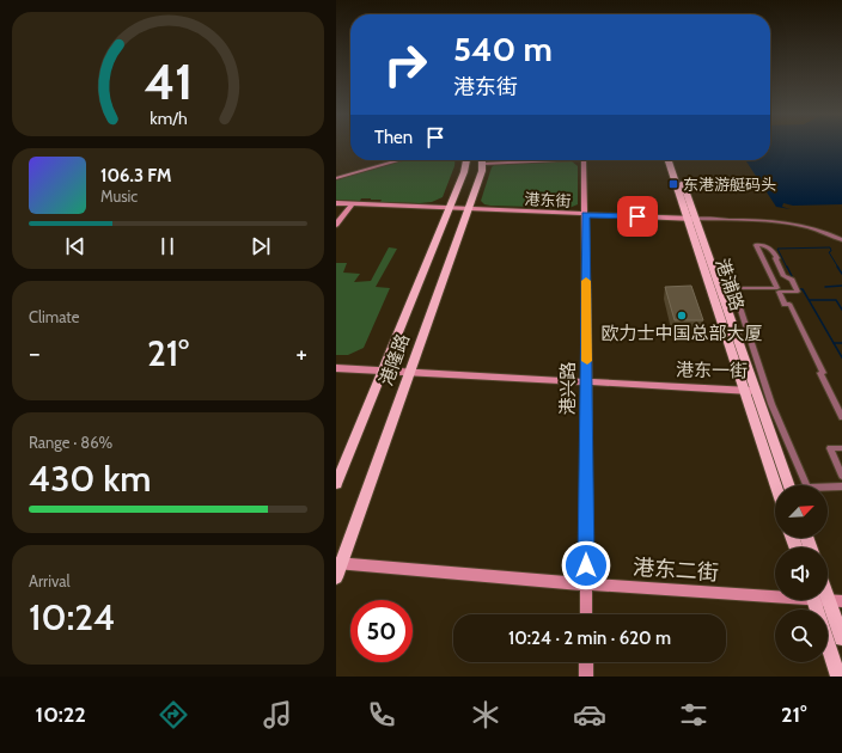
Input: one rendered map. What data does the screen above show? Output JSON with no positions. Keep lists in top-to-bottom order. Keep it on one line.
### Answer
{"streets":{"main road":["港东街","港浦路","港隆路","港东一街","港兴路","港东二街"]},"crossings":[["港东街","港浦路"],["港东街","港隆路"],["港东街","港兴路"],["港浦路","港东一街"],["港隆路","港东一街"],["港隆路","港东二街"],["港东一街","港兴路"],["港兴路","港东二街"]],"places":{"transit":["东港游艇码头"],"other":["欧力士中国总部大厦"]},"north":"top right","page":{"turn":["540 m","港东街"],"then":"Then","song":["106.3 FM","Music"],"tile":["Climate",["Range · 86%","430 km"],["Arrival","10:24"]],"heat":["−","21°","+"],"limit":"50","trip":"10:24 · 2 min · 620 m","tabs":["10:22","21°"],"gauge":["41","km/h"]}}
